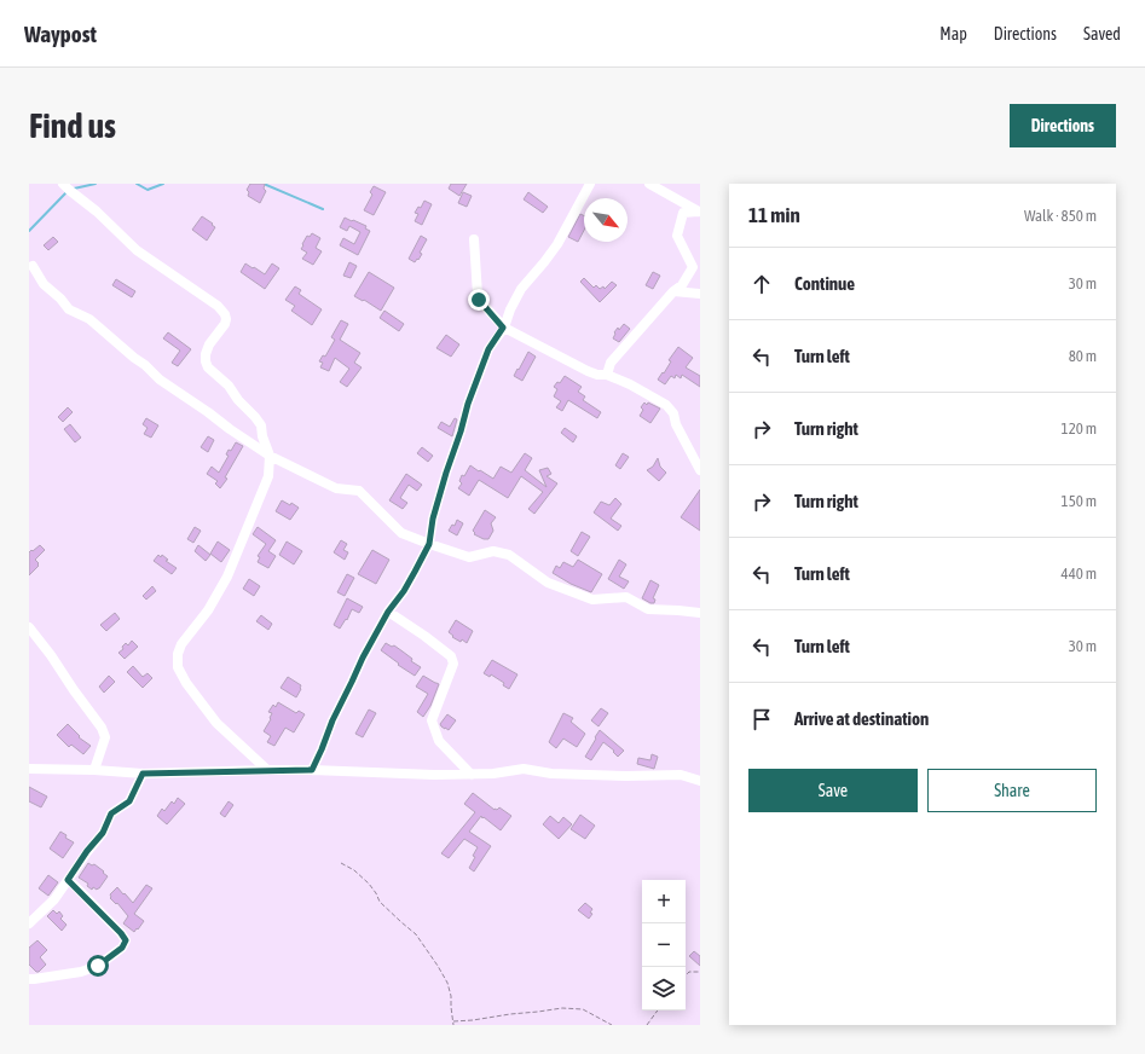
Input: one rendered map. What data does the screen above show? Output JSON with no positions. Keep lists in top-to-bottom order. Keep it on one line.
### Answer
{"north":"bottom right","page":{"header":"Waypost","nav":["Map","Directions","Saved"],"buttons":["Directions",["Save","Share"]],"title":"Find us","heading":["11 min","Walk · 850 m"],"list":[["Continue","30 m"],["Turn left","80 m"],["Turn right","120 m"],["Turn right","150 m"],["Turn left","440 m"],["Turn left","30 m"],"Arrive at destination"],"map_buttons":["+","−"]}}
